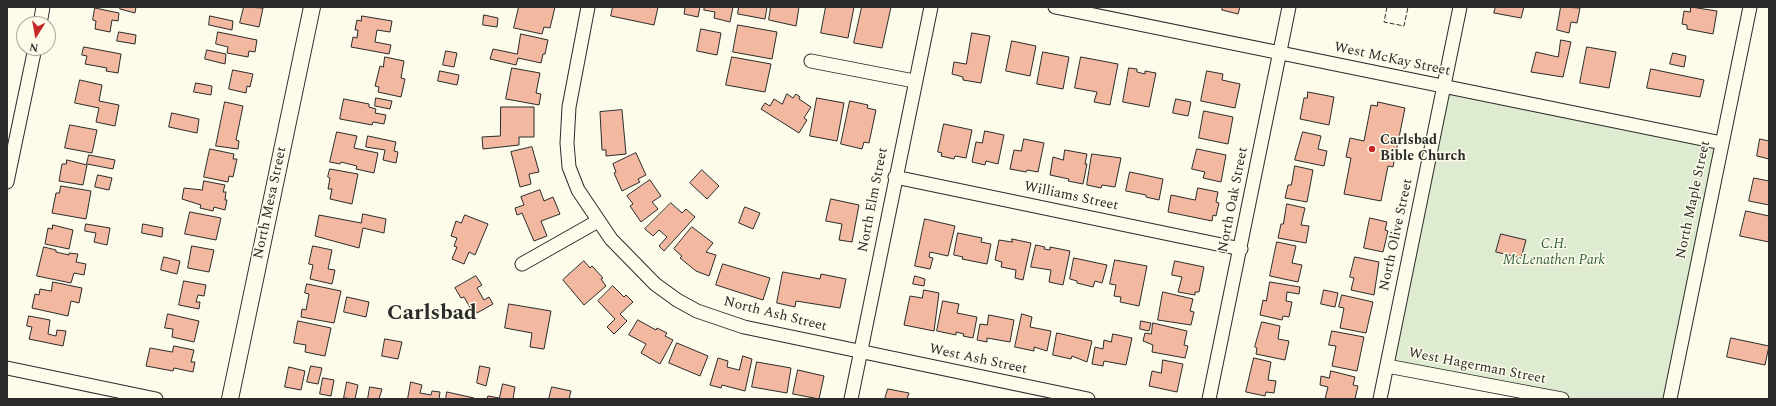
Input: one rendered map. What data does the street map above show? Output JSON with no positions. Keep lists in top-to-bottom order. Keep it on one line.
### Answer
{"streets":{"street":["West McKay Street","Williams Street","North Elm Street","North Oak Street","North Maple Street","North Mesa Street","North Olive Street","North Ash Street","West Ash Street","West Hagerman Street"]},"crossings":[["West McKay Street","North Oak Street"],["West McKay Street","North Maple Street"],["West McKay Street","North Olive Street"],["Williams Street","North Elm Street"],["Williams Street","North Oak Street"],["North Elm Street","North Ash Street"],["North Elm Street","West Ash Street"],["North Olive Street","West Hagerman Street"],["North Ash Street","West Ash Street"]],"districts":["Carlsbad"],"parks":["C.H. McLenathen Park"],"places":["Carlsbad Bible Church"],"north":"bottom"}
